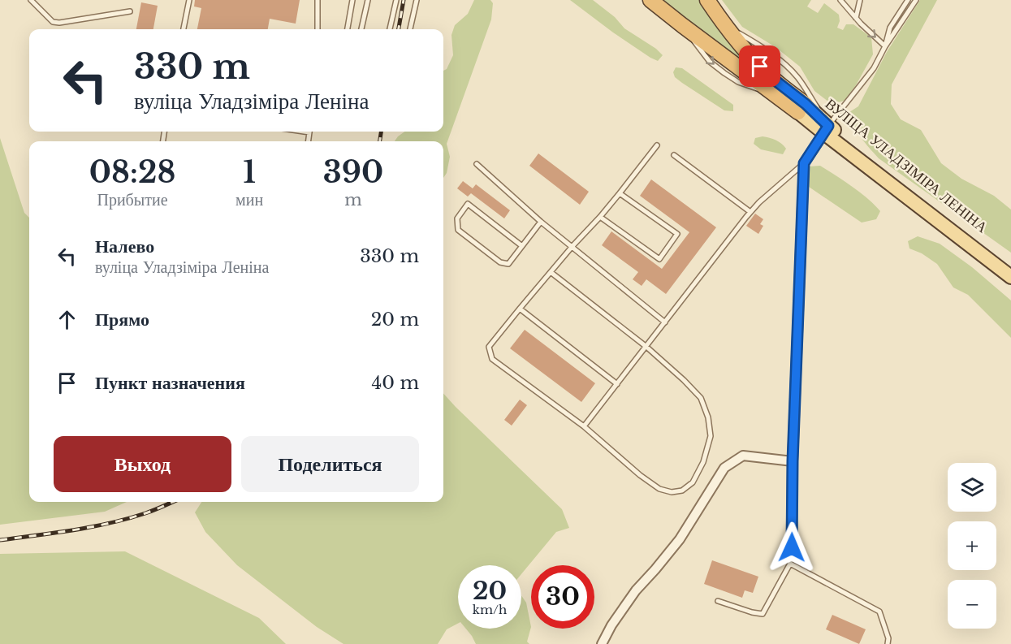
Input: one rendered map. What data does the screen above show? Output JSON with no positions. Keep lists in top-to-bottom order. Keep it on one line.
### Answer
{"streets":{"main road":["ВУЛІЦА УЛАДЗІМІРА ЛЕНІНА"]},"page":{"turn":["330 m","вуліца Уладзіміра Леніна"],"eta":["08:28","Прибытие","1","мин","390","m"],"list":[{"name":"Налево","note":"вуліца Уладзіміра Леніна","value":"330 m"},{"name":"Прямо","value":"20 m"},{"name":"Пункт назначения","value":"40 m"}],"buttons":["Выход","Поделиться"],"map_buttons":["+","−"],"speed":"20 km/h","limit":"30"}}
